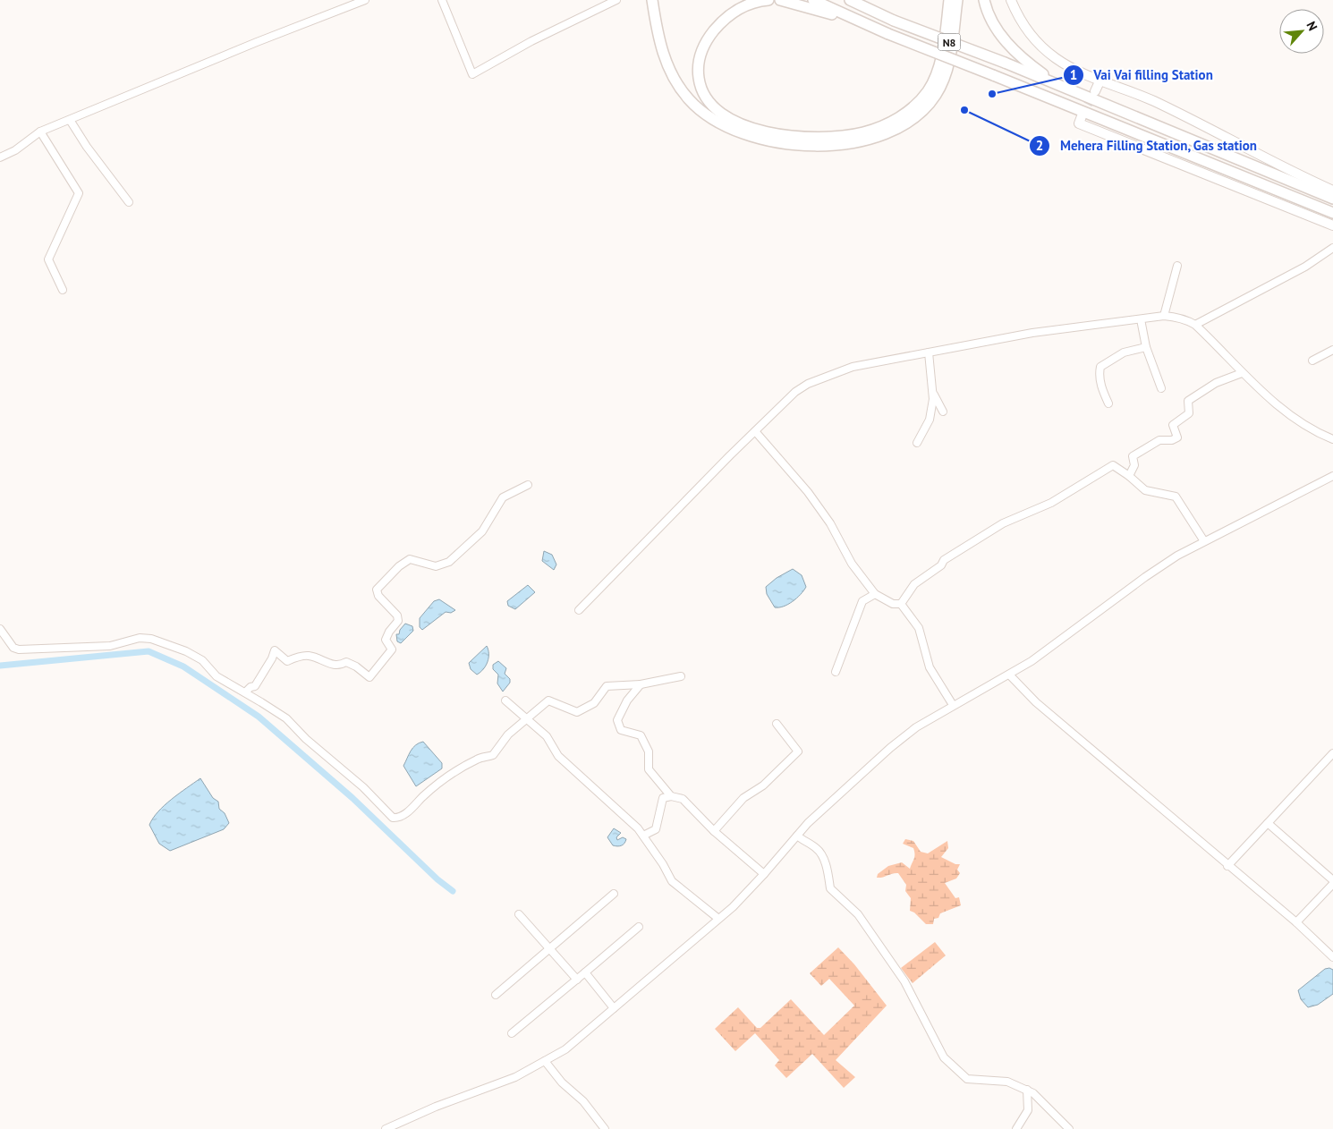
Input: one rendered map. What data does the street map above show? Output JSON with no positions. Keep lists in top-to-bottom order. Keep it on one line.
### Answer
{"streets":{"highway":["N8"]},"places":["Vai Vai filling Station","Mehera Filling Station, Gas station"],"north":"top right"}
